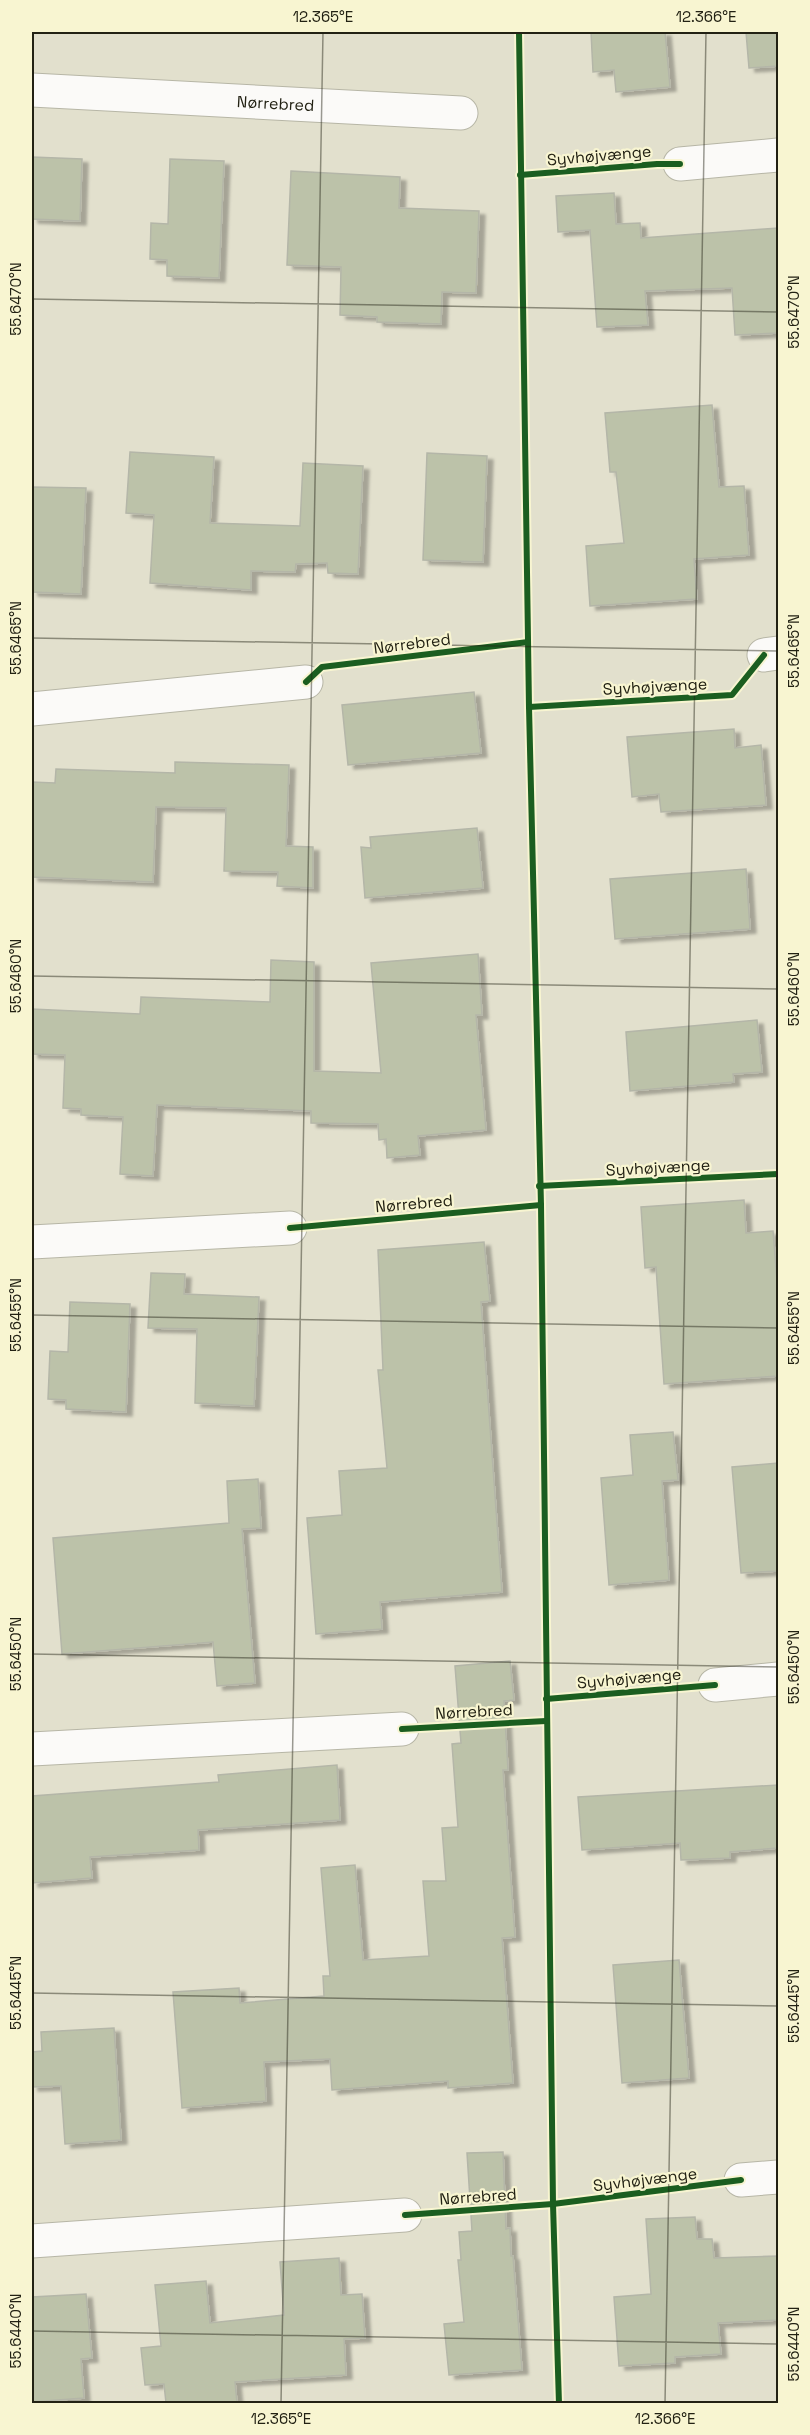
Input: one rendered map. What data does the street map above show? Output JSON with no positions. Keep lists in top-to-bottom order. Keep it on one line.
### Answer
{"streets":{"street":["Nørrebred"],"cycle path":["Syvhøjvænge"]},"coordinates":["12.365°E","12.366°E","55.6470°N","55.6465°N","55.6460°N","55.6455°N","55.6450°N","55.6445°N","55.6440°N"]}
